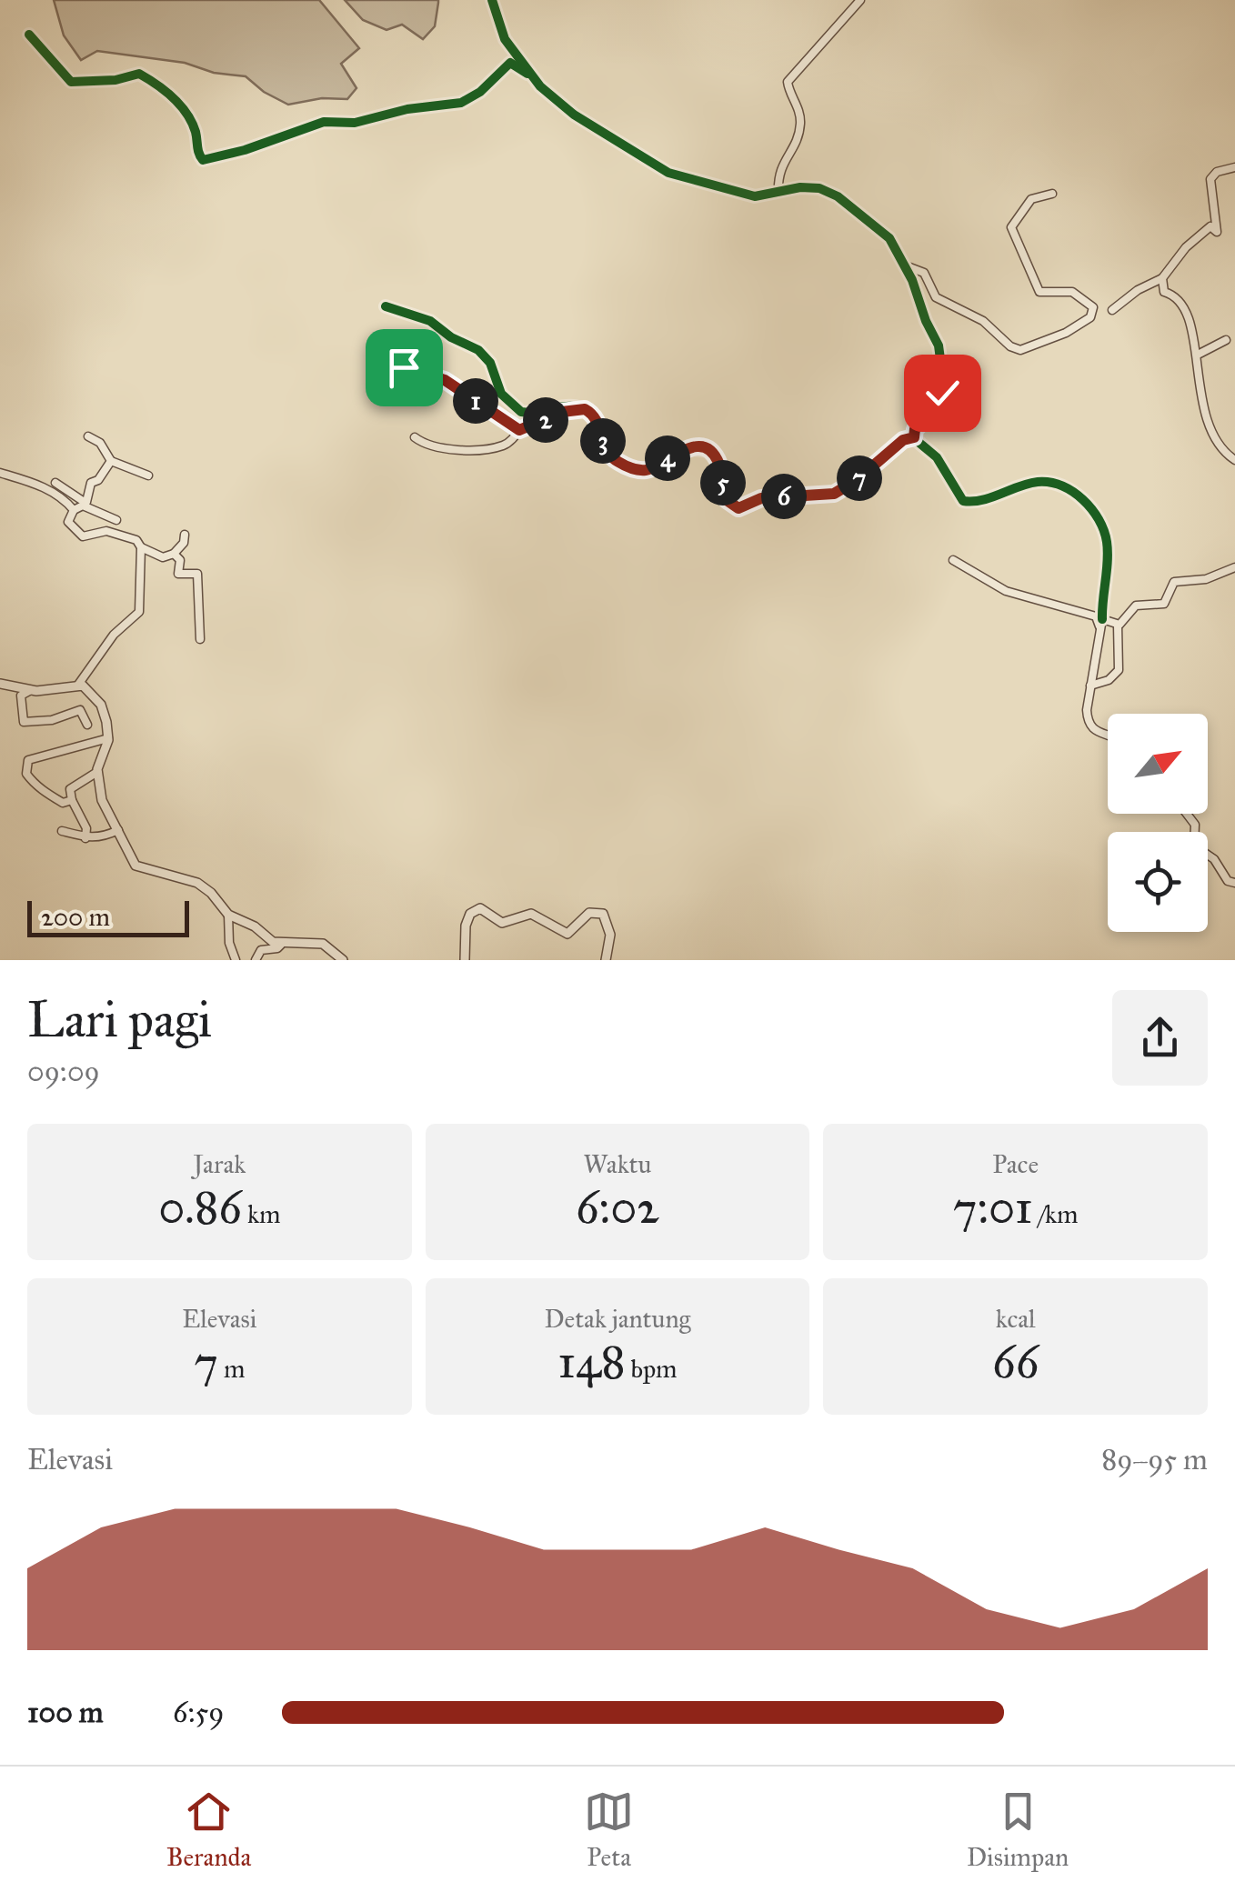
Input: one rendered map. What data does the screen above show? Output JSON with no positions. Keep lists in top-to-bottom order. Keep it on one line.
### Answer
{"scale_bar":"200 m","north":"top right","page":{"pins":["1","2","3","4","7","5","6"],"scale":"200 m","heading":["Lari pagi","09:09"],"stats":[["Jarak","0.86 km"],["Waktu","6:02"],["Pace","7:01 /km"],["Elevasi","7 m"],["Detak jantung","148 bpm"],["kcal","66"]],"chart":["Elevasi","89–95 m"],"list":[{"name":"100 m","note":"6:59"}],"tabs":["Beranda","Peta","Disimpan"]}}
